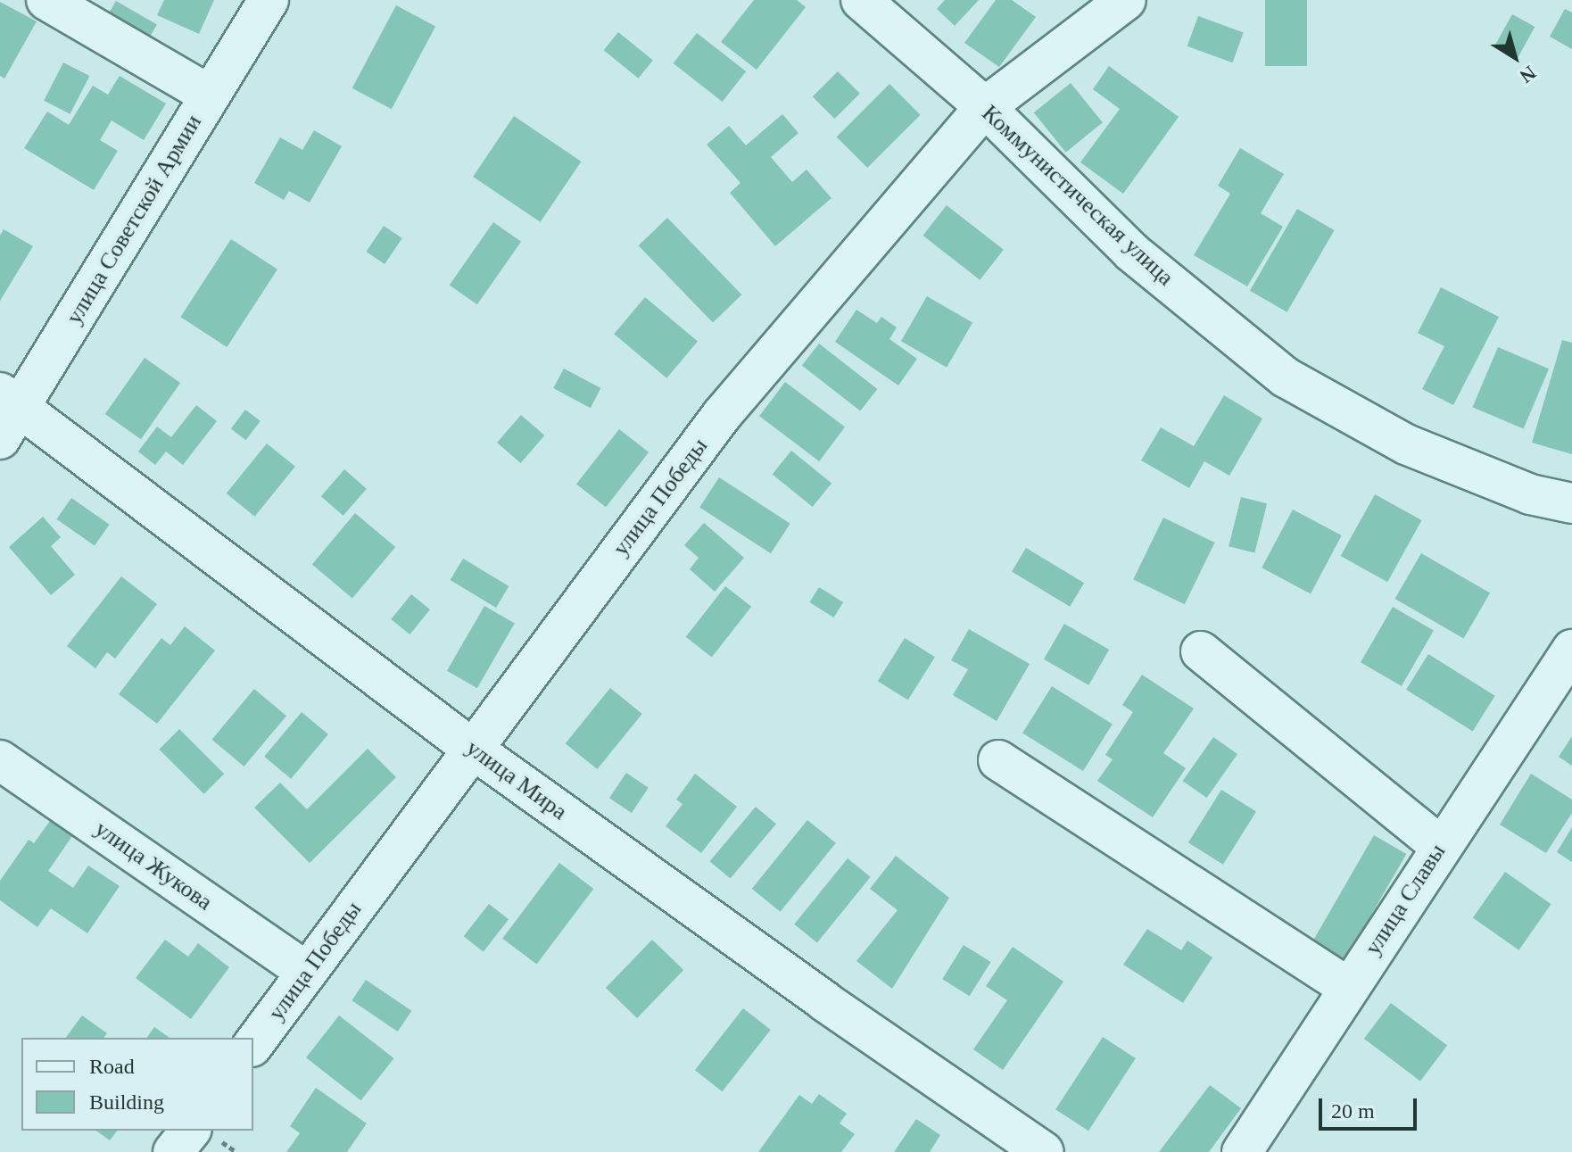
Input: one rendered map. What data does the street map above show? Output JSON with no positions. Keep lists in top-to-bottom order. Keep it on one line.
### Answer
{"streets":{"street":["Коммунистическая улица","улица Советской Армии","улица Победы","улица Мира","улица Жукова","улица Славы"]},"crossings":[["Коммунистическая улица","улица Победы"],["улица Советской Армии","улица Мира"],["улица Победы","улица Мира"],["улица Победы","улица Жукова"]],"legend":["Road","Building"],"scale_bar":"20 m","north":"bottom right"}
